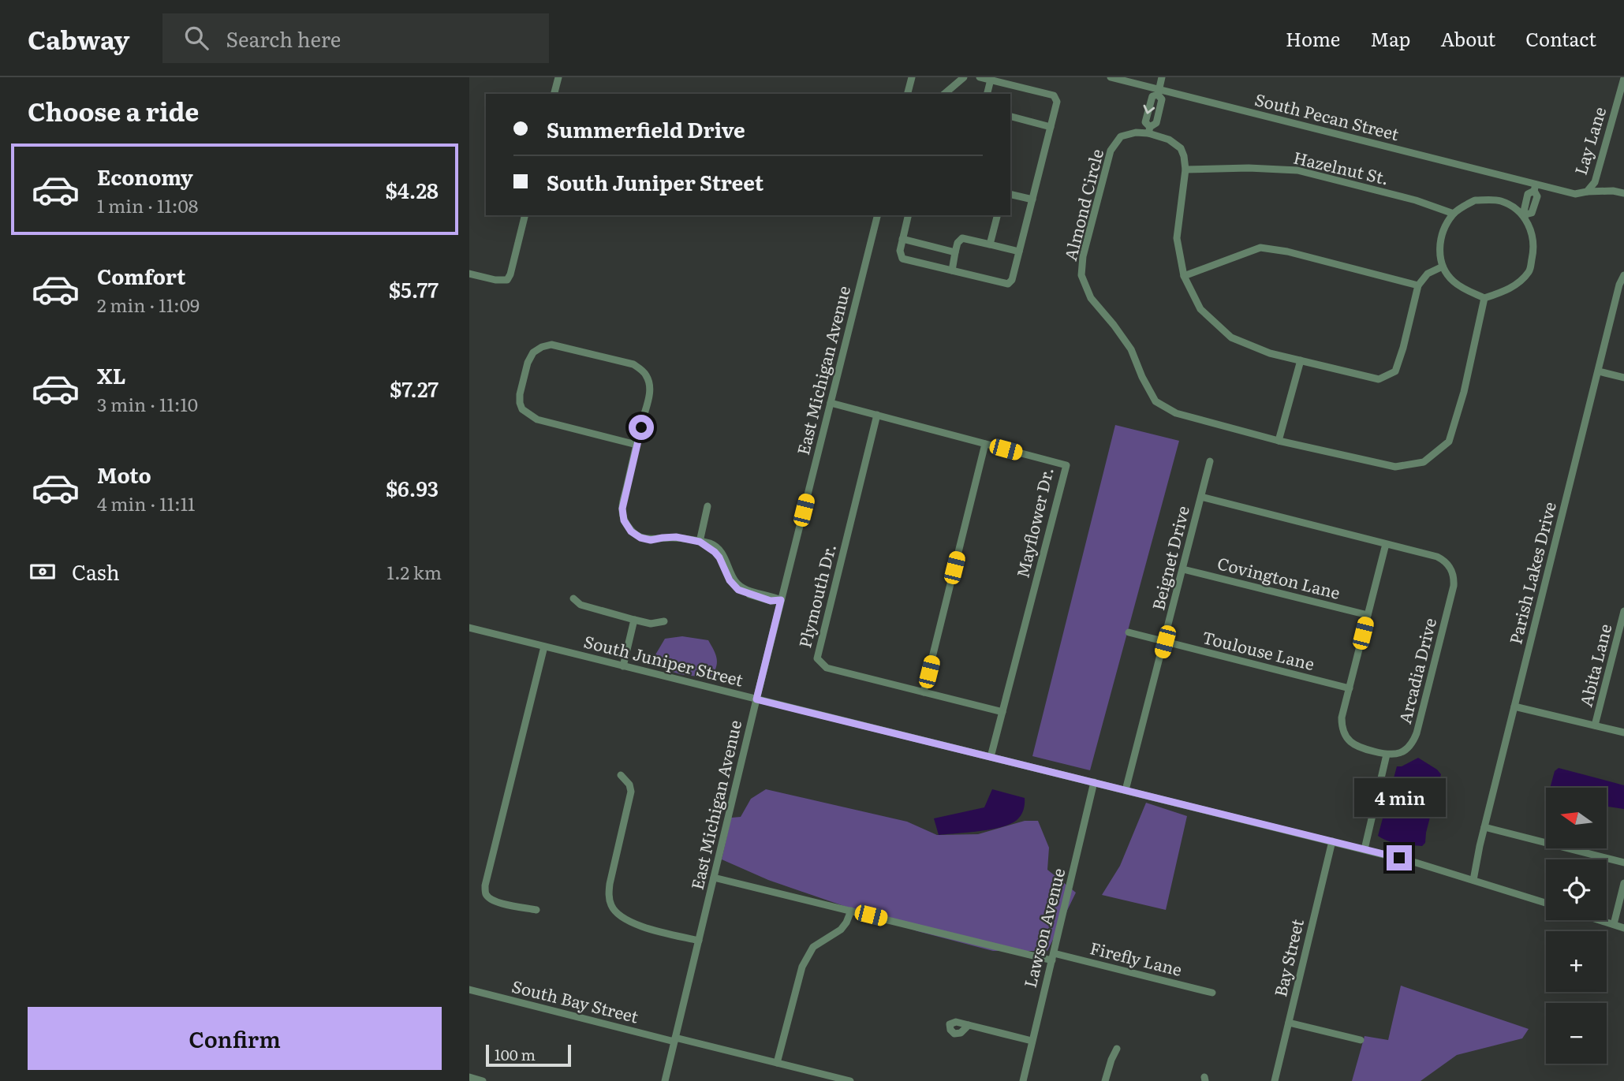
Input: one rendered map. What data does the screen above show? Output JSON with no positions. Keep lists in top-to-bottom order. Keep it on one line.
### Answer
{"streets":{"street":["South Pecan Street","Lay Lane","Hazelnut St.","Almond Circle","East Michigan Avenue","Mayflower Dr.","Beignet Drive","Parish Lakes Drive","Covington Lane","Plymouth Dr.","Toulouse Lane","South Juniper Street","Abita Lane","Arcadia Drive","Lawson Avenue","Bay Street","Firefly Lane","South Bay Street"]},"crossings":[["South Pecan Street","Lay Lane"],["Hazelnut St.","Almond Circle"],["East Michigan Avenue","Mayflower Dr."],["East Michigan Avenue","South Juniper Street"],["East Michigan Avenue","Firefly Lane"],["East Michigan Avenue","South Bay Street"],["Mayflower Dr.","Plymouth Dr."],["Mayflower Dr.","South Juniper Street"],["Beignet Drive","Covington Lane"],["Beignet Drive","Toulouse Lane"],["Beignet Drive","South Juniper Street"],["Beignet Drive","Arcadia Drive"],["Parish Lakes Drive","South Juniper Street"],["South Juniper Street","Lawson Avenue"],["South Juniper Street","Bay Street"],["Lawson Avenue","Firefly Lane"]],"scale_bar":"100 m","north":"left","page":{"header":"Cabway","search":"Search here","nav":["Home","Map","About","Contact"],"heading":"Choose a ride","banner":["Summerfield Drive","South Juniper Street"],"list":[{"name":"Economy","note":"1 min · 11:08","value":"$4.28"},{"name":"Comfort","note":"2 min · 11:09","value":"$5.77"},{"name":"XL","note":"3 min · 11:10","value":"$7.27"},{"name":"Moto","note":"4 min · 11:11","value":"$6.93"}],"pay":["Cash","1.2 km"],"bubble":"4 min","map_buttons":["+","−"],"buttons":"Confirm","scale":"100 m"}}
